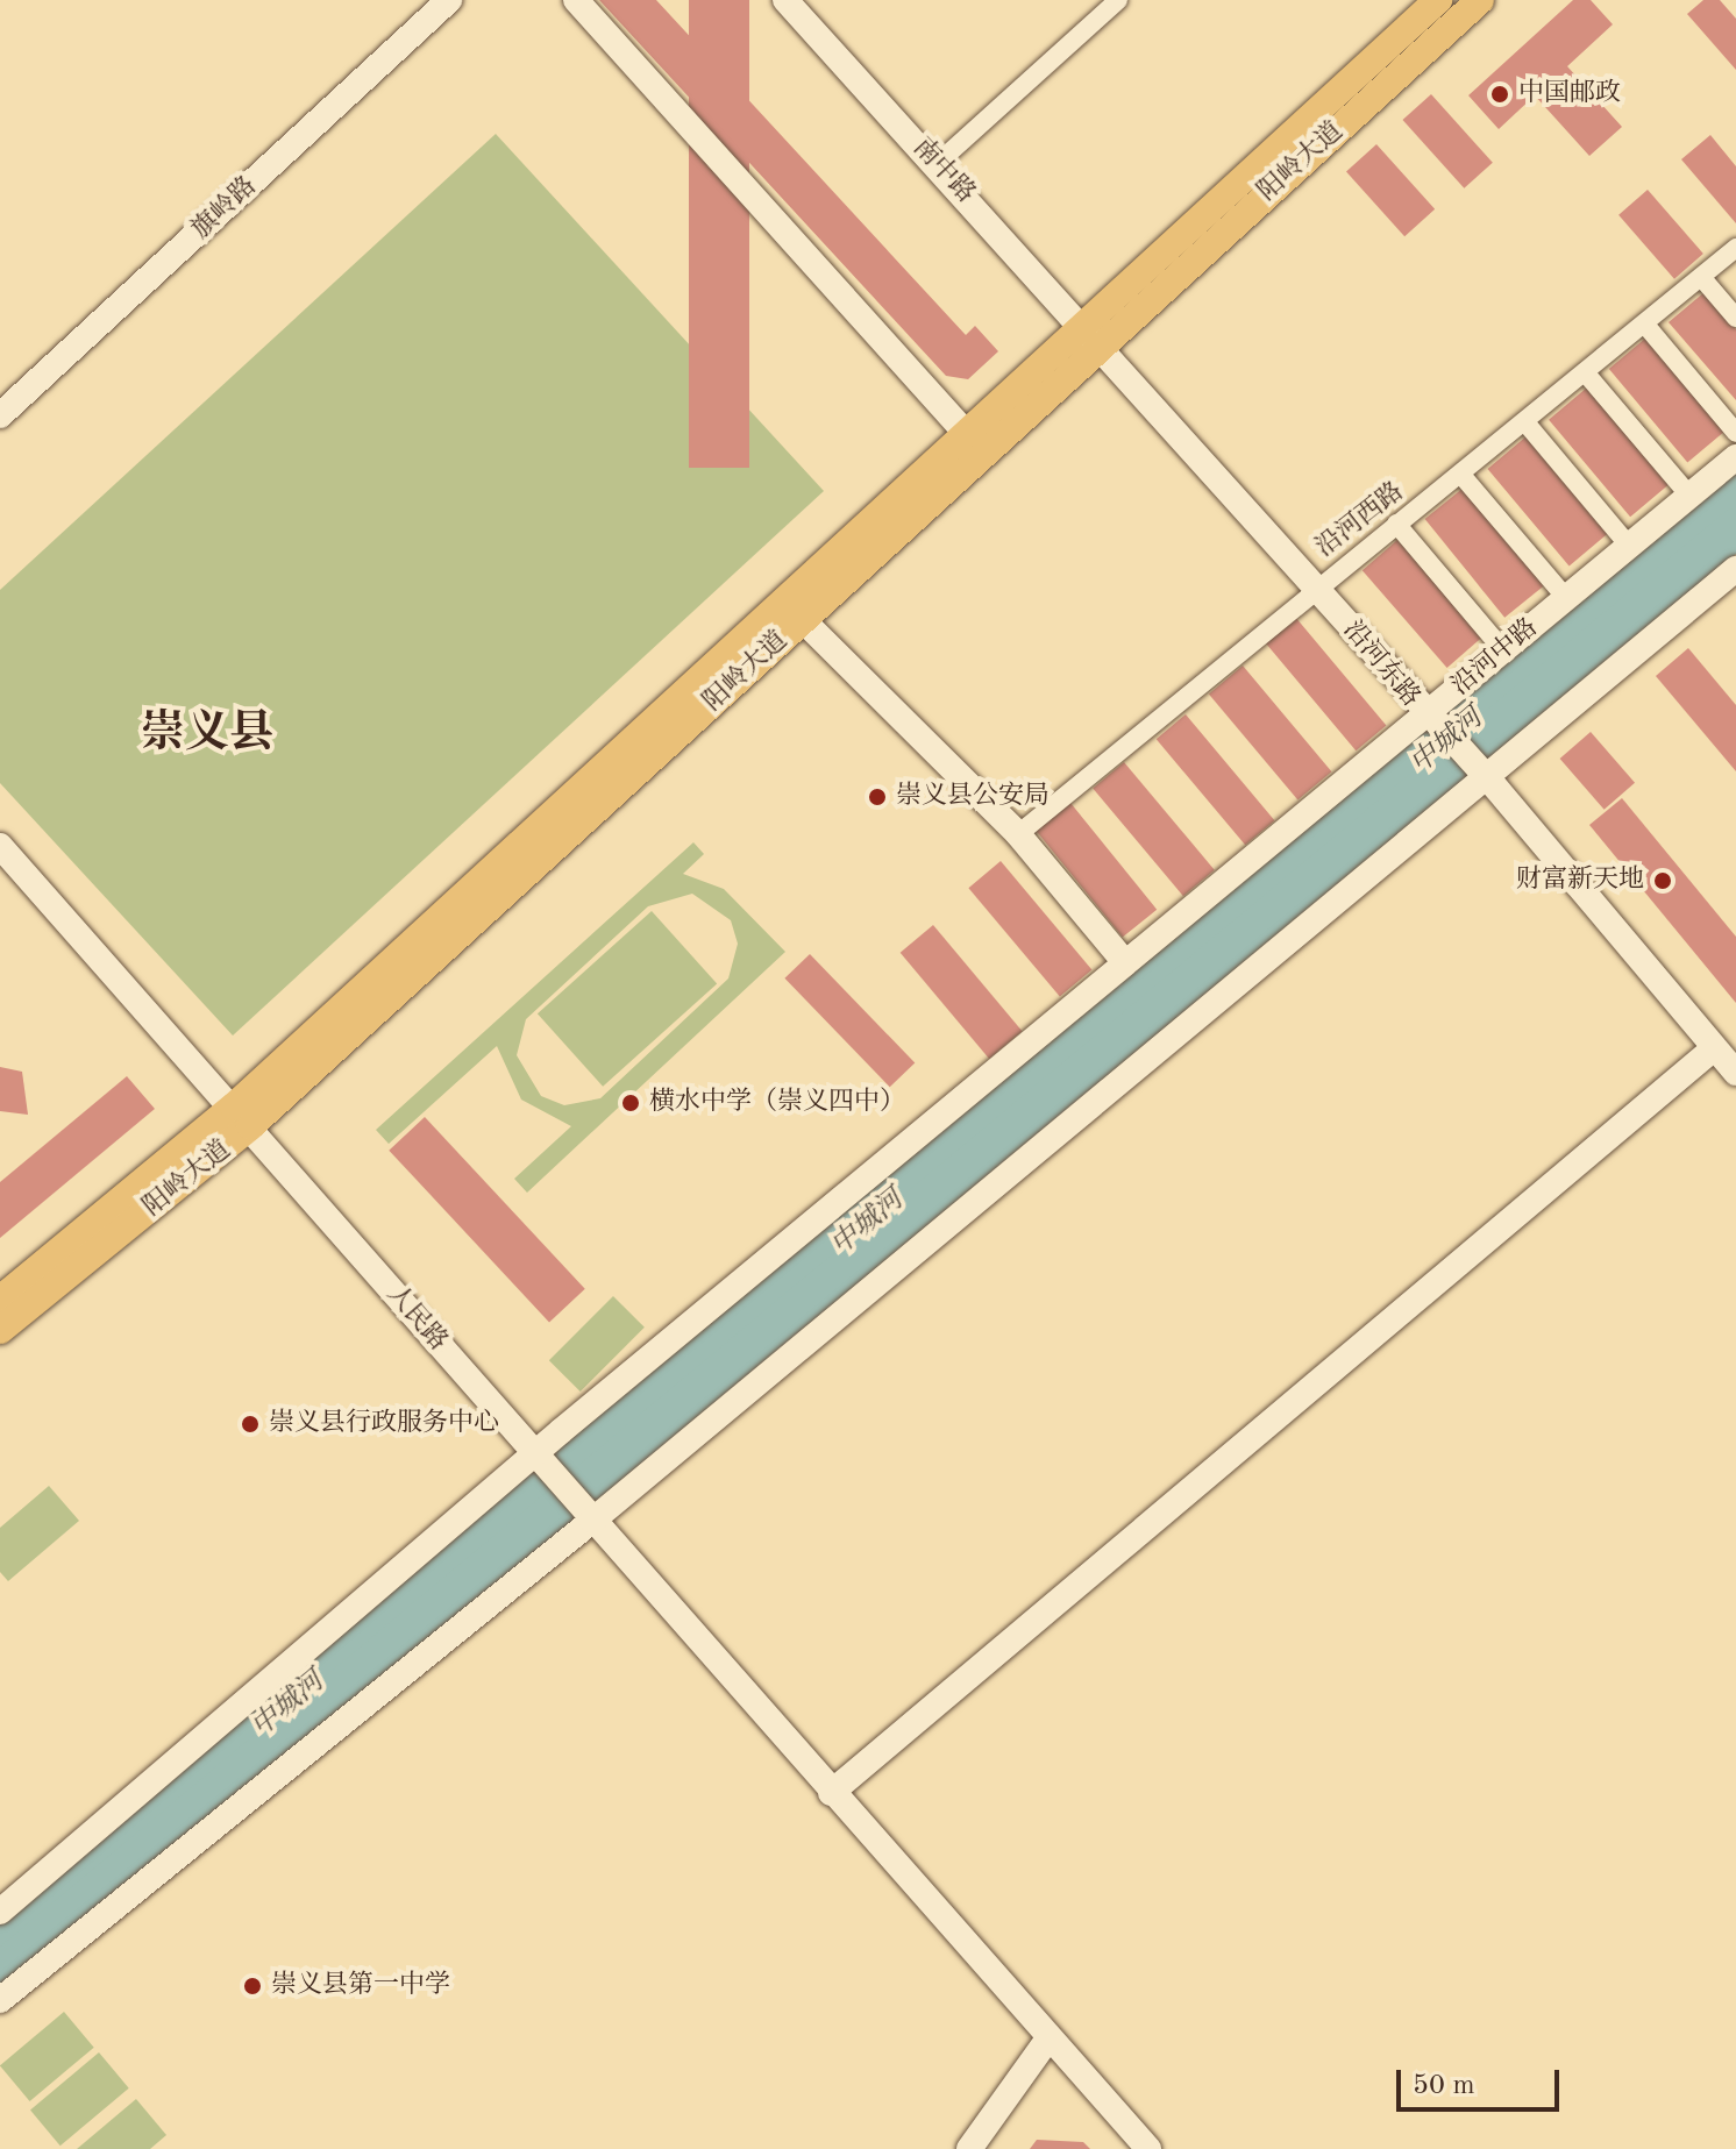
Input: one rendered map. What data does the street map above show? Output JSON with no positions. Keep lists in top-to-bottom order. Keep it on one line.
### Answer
{"streets":{"main road":["阳岭大道"],"street":["南中路","旗岭路","沿河西路","沿河中路","沿河东路","人民路"]},"crossings":[["阳岭大道","南中路"],["阳岭大道","沿河东路"],["阳岭大道","人民路"],["南中路","沿河东路"],["沿河西路","沿河东路"],["沿河中路","沿河东路"],["沿河中路","人民路"]],"districts":["崇义县"],"water":["中城河"],"places":["中国邮政","崇义县公安局","财富新天地","横水中学（崇义四中）","崇义县行政服务中心","崇义县第一中学"],"scale_bar":"50 m"}
